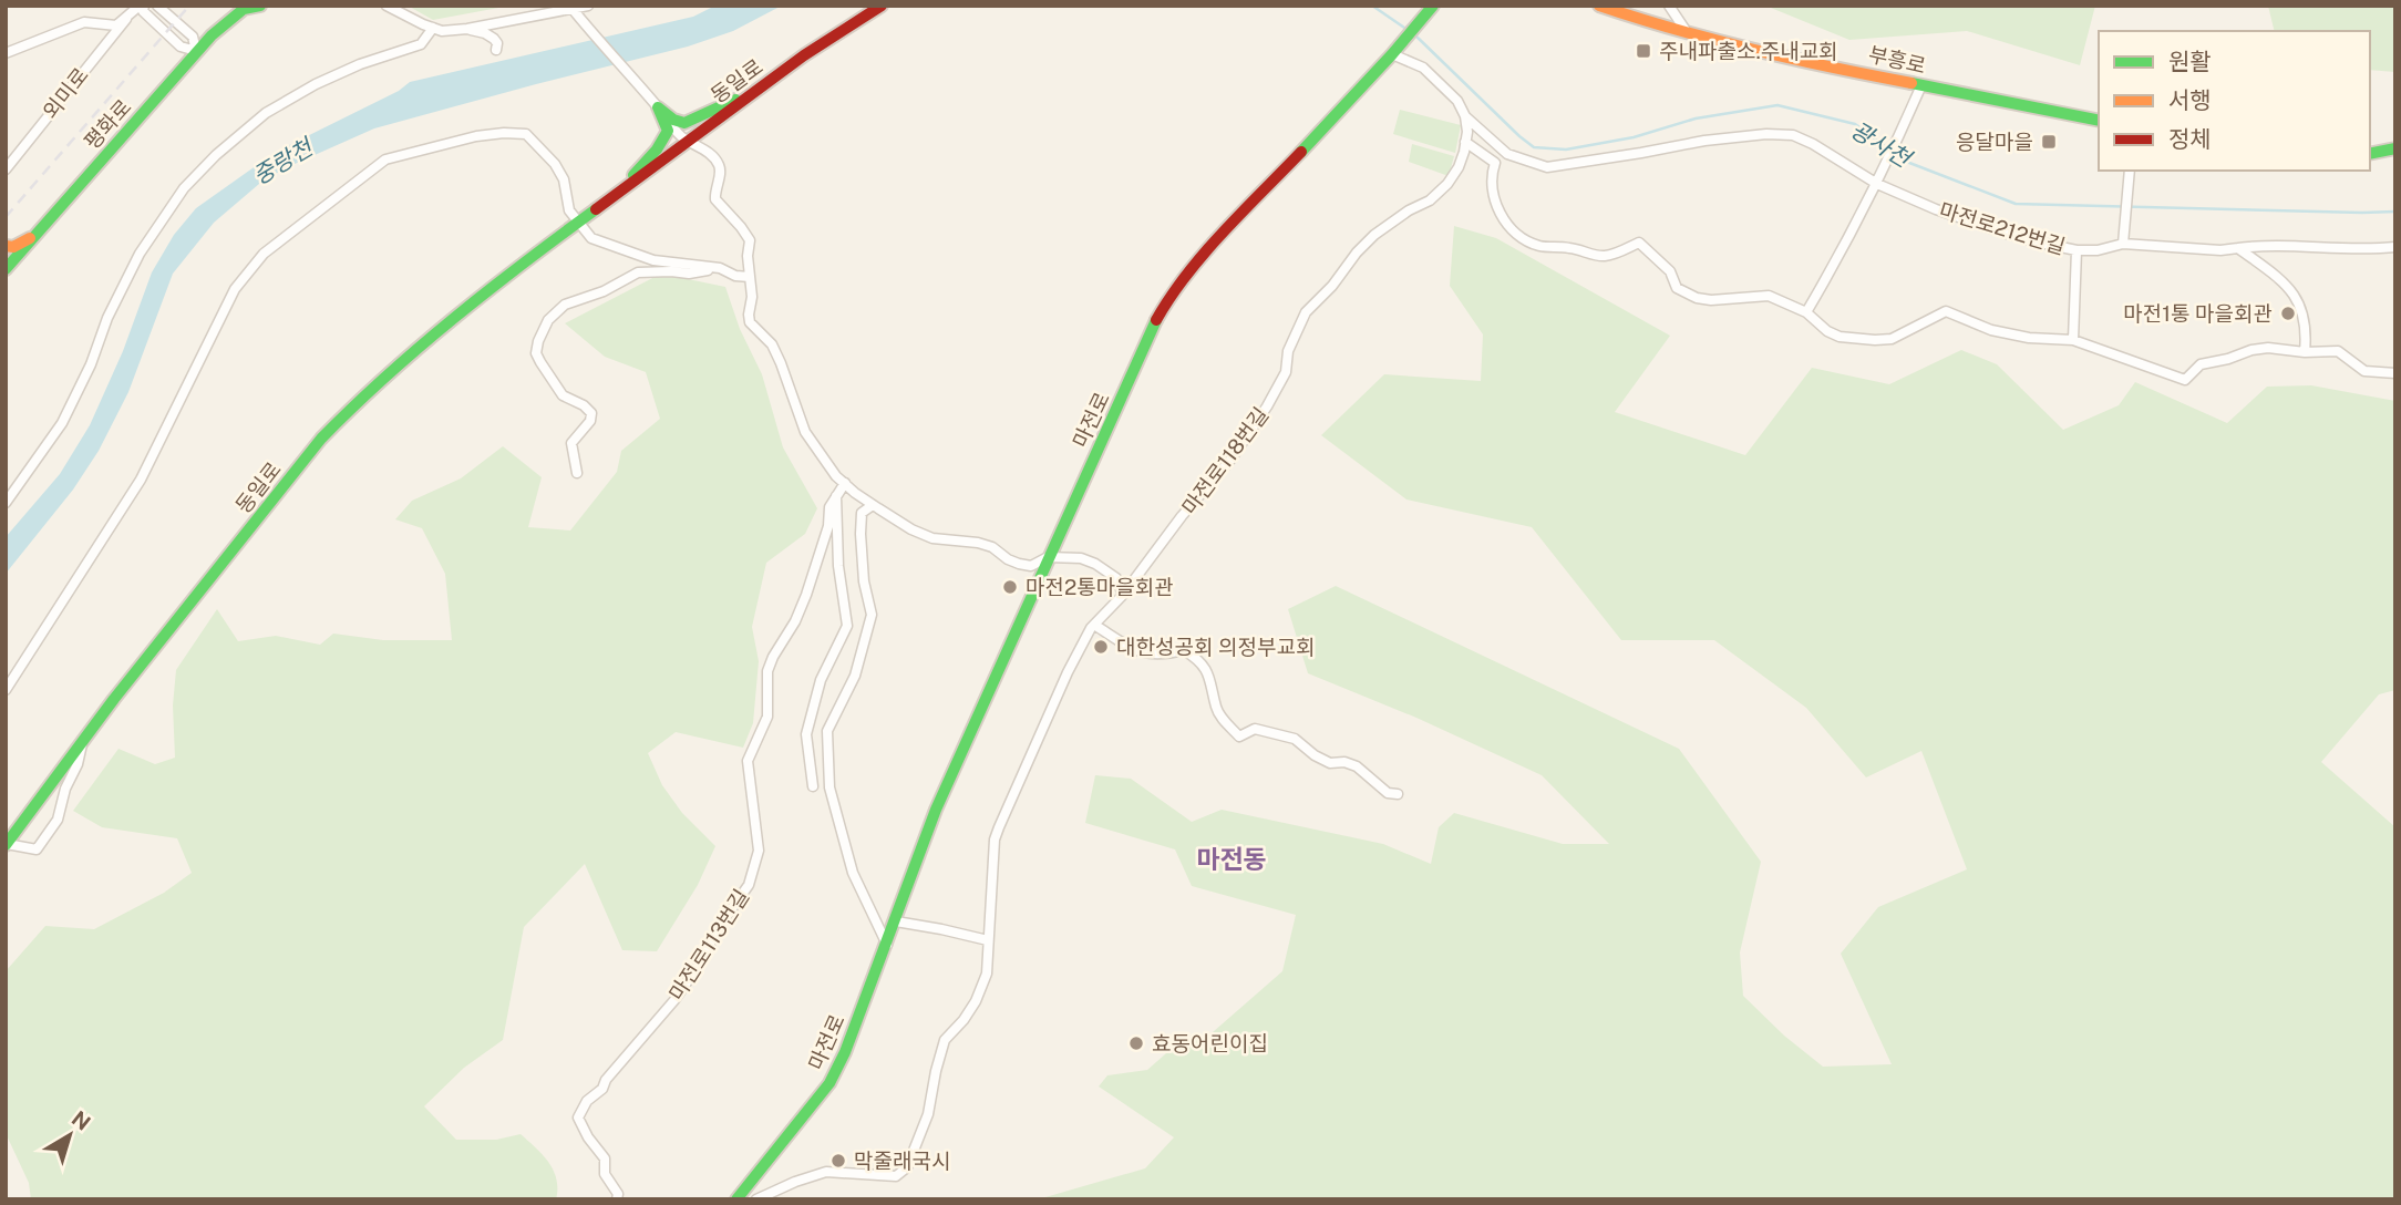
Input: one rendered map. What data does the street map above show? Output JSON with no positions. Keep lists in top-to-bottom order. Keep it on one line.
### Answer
{"streets":{"street":["부흥로","동일로","외미로","평화로","마전로212번길","마전로","마전로118번길","마전로113번길"]},"crossings":[["마전로212번길","마전로118번길"]],"districts":["마전동"],"water":["광사천","중랑천"],"places":{"transit":["주내파출소.주내교회","응달마을"],"other":["마전1통 마을회관","마전2통마을회관","대한성공회 의정부교회","효동어린이집","막줄래국시"]},"legend":["원활","서행","정체"],"north":"top right"}
